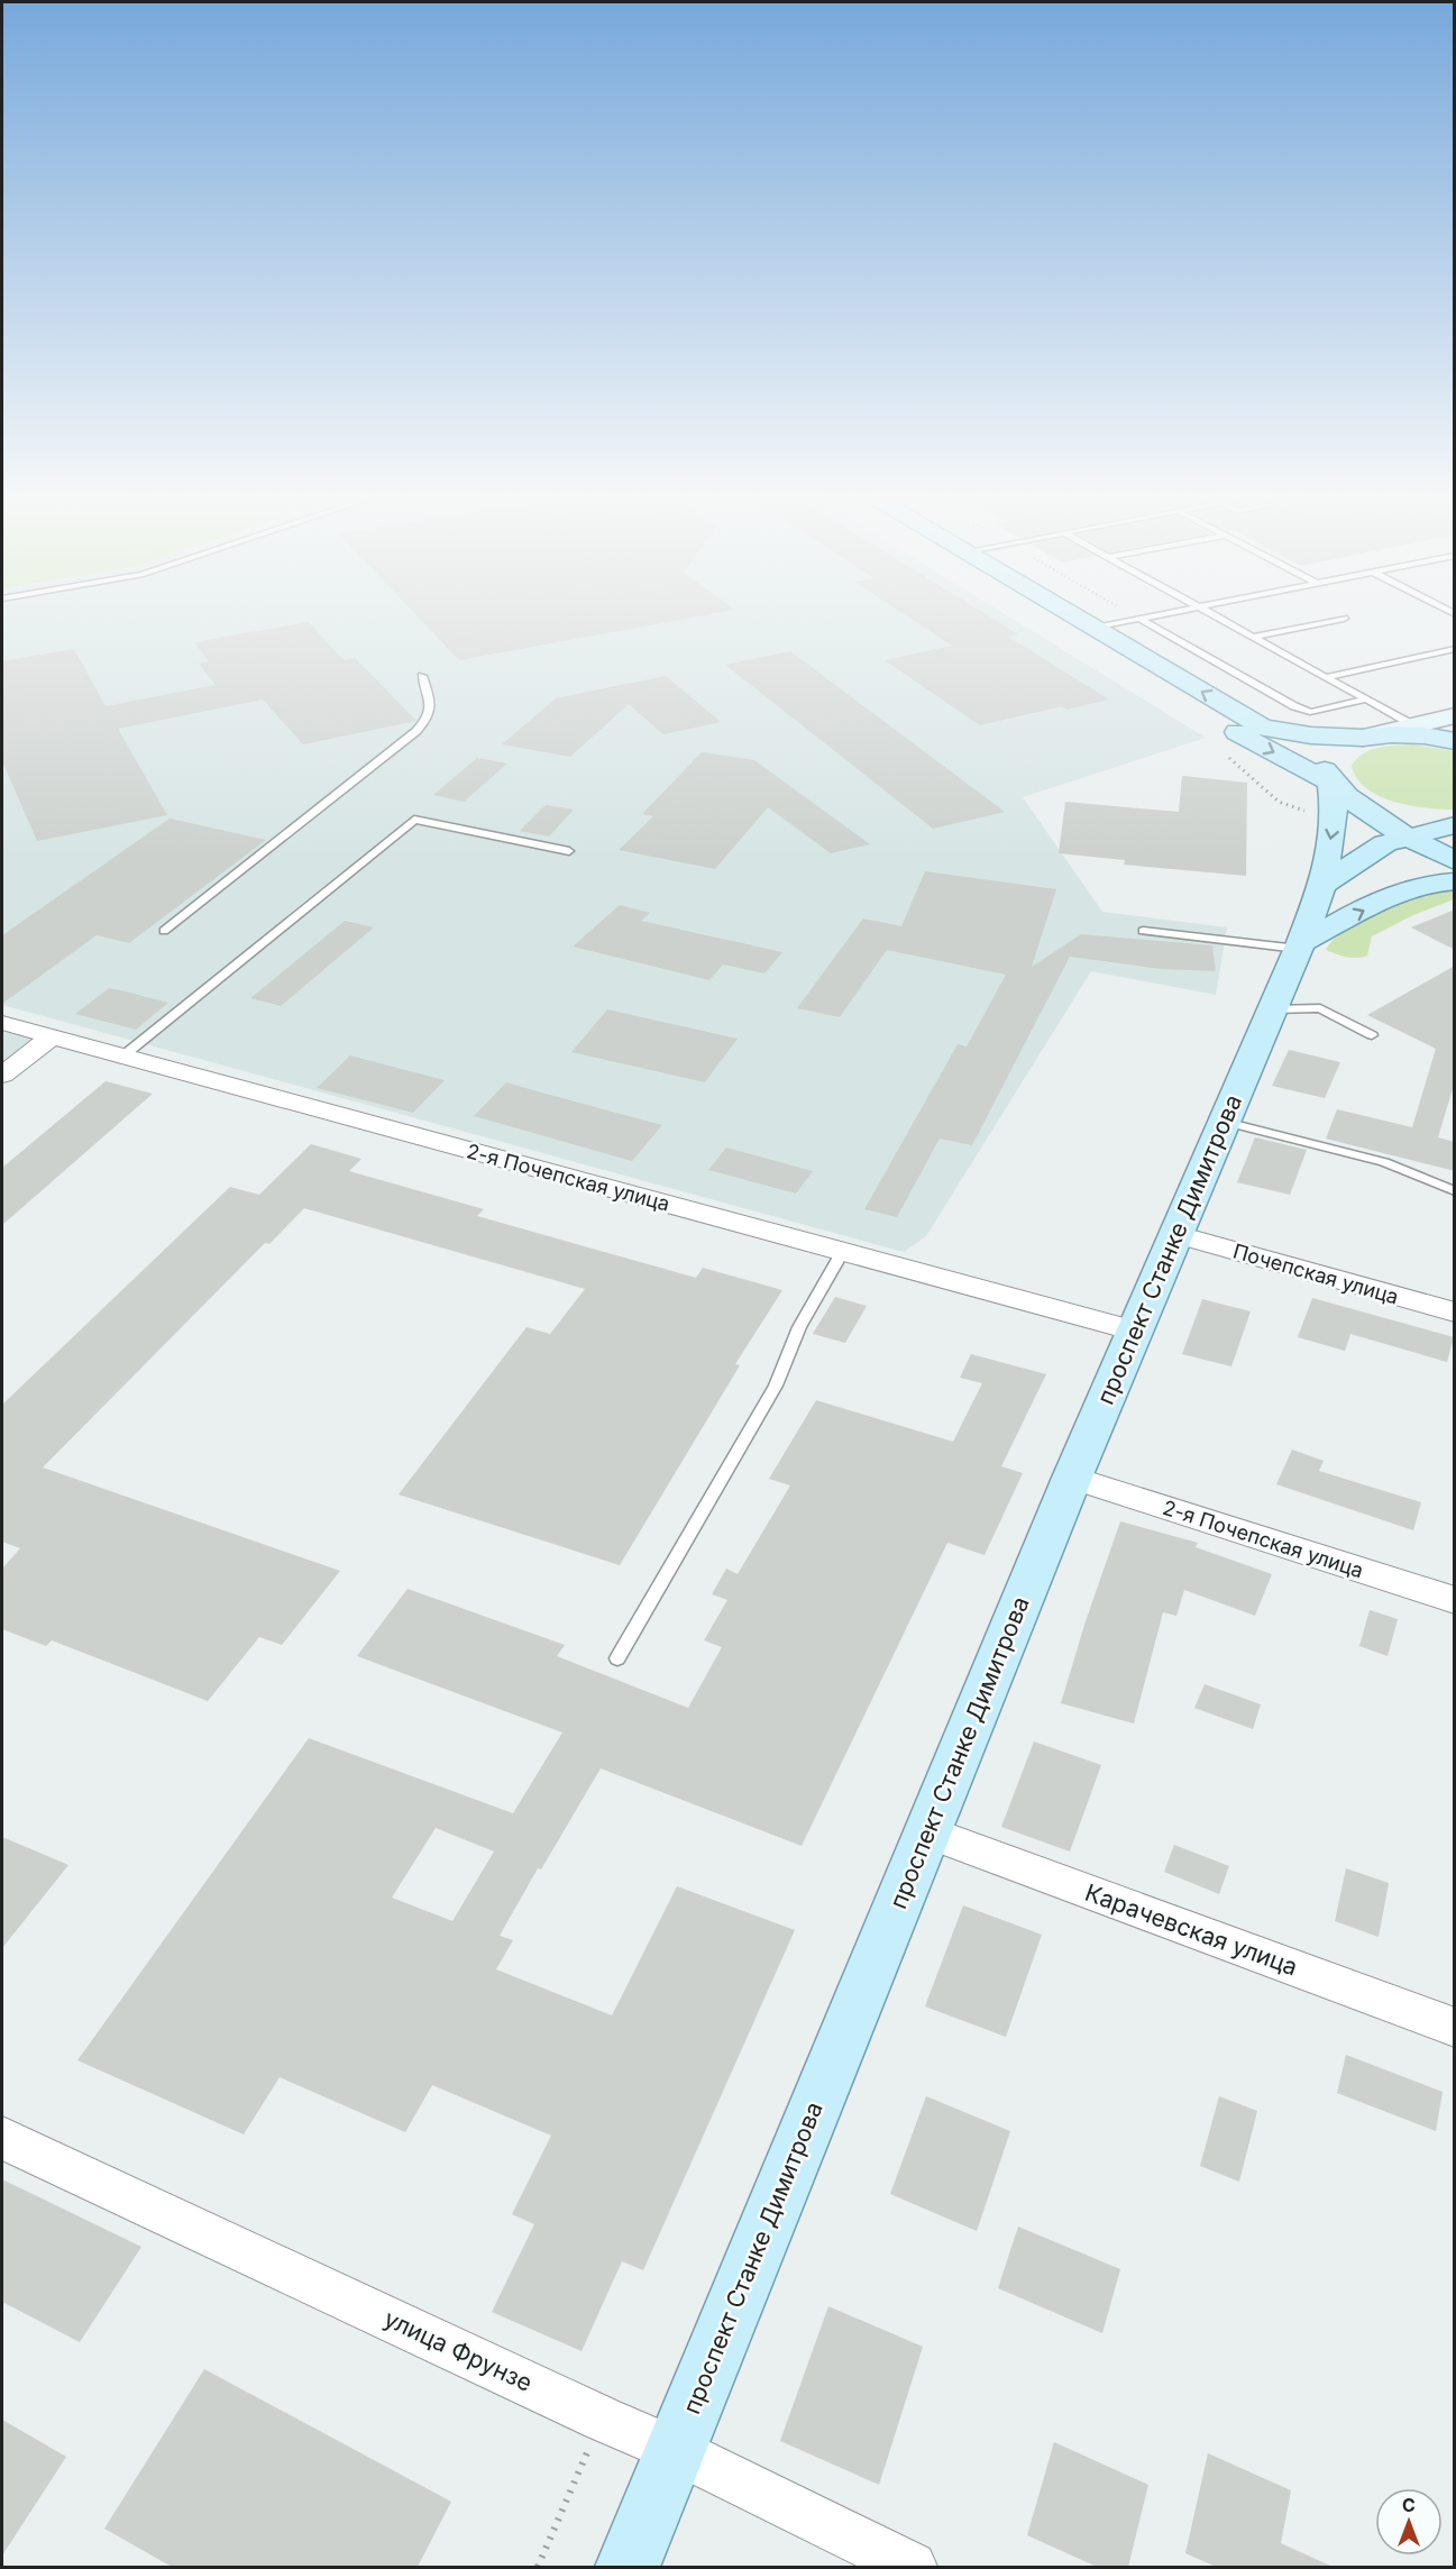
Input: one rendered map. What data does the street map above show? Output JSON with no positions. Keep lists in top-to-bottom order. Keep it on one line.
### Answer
{"streets":{"main road":["проспект Станке Димитрова"],"street":["2-я Почепская улица","Почепская улица","Карачевская улица","улица Фрунзе"]},"crossings":[["2-я Почепская улица","проспект Станке Димитрова"],["проспект Станке Димитрова","Почепская улица"],["проспект Станке Димитрова","Карачевская улица"],["проспект Станке Димитрова","улица Фрунзе"]],"north":"top"}
